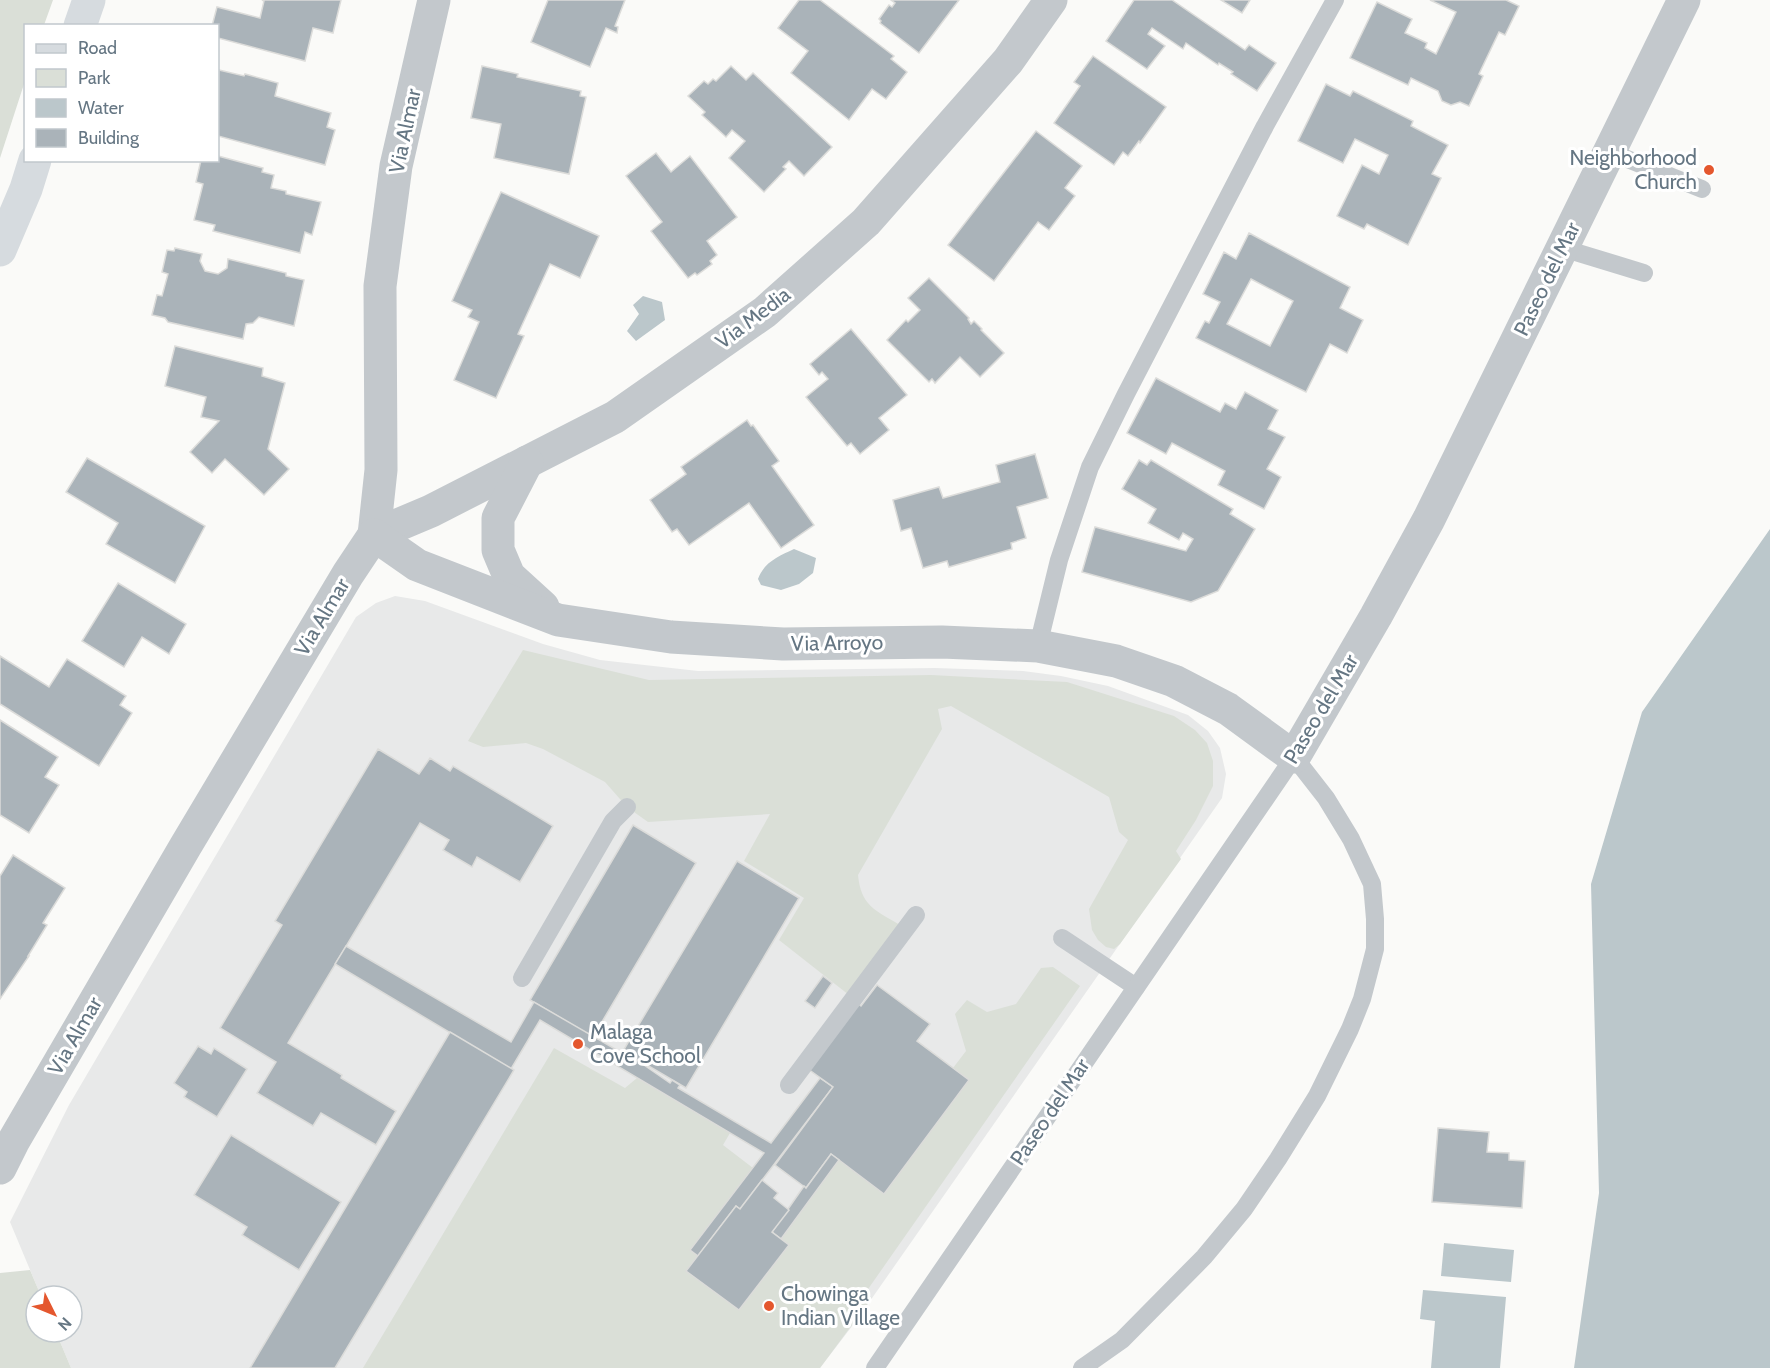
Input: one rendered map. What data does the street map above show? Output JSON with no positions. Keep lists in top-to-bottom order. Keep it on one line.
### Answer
{"streets":{"street":["Via Almar","Paseo del Mar","Via Media","Via Arroyo"]},"crossings":[["Via Almar","Via Media"],["Via Almar","Via Arroyo"],["Paseo del Mar","Via Arroyo"],["Via Media","Via Arroyo"]],"places":["Neighborhood Church","Malaga Cove School","Chowinga Indian Village"],"legend":["Road","Park","Water","Building"],"north":"bottom right"}
